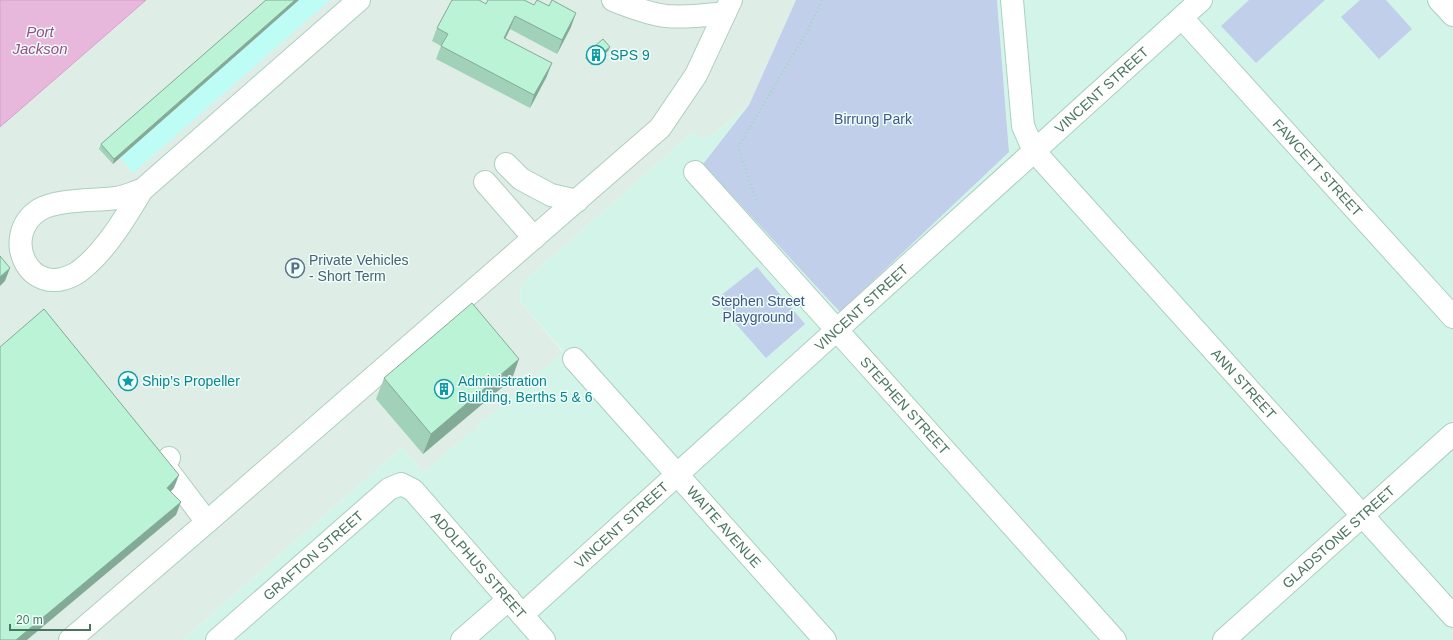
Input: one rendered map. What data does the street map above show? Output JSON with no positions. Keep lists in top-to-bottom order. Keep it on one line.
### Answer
{"streets":{"street":["VINCENT STREET","FAWCETT STREET","ANN STREET","STEPHEN STREET","WAITE AVENUE","GLADSTONE STREET","GRAFTON STREET","ADOLPHUS STREET"]},"crossings":[["VINCENT STREET","FAWCETT STREET"],["VINCENT STREET","ANN STREET"],["VINCENT STREET","STEPHEN STREET"],["VINCENT STREET","WAITE AVENUE"],["VINCENT STREET","ADOLPHUS STREET"],["ANN STREET","GLADSTONE STREET"],["GRAFTON STREET","ADOLPHUS STREET"]],"water":["Port Jackson"],"parks":["Birrung Park","Stephen Street Playground"],"places":{"building":["SPS 9","Administration Building, Berths 5 & 6"],"parking":["Private Vehicles - Short Term"],"place":["Ship’s Propeller"]},"scale_bar":"20 m"}
